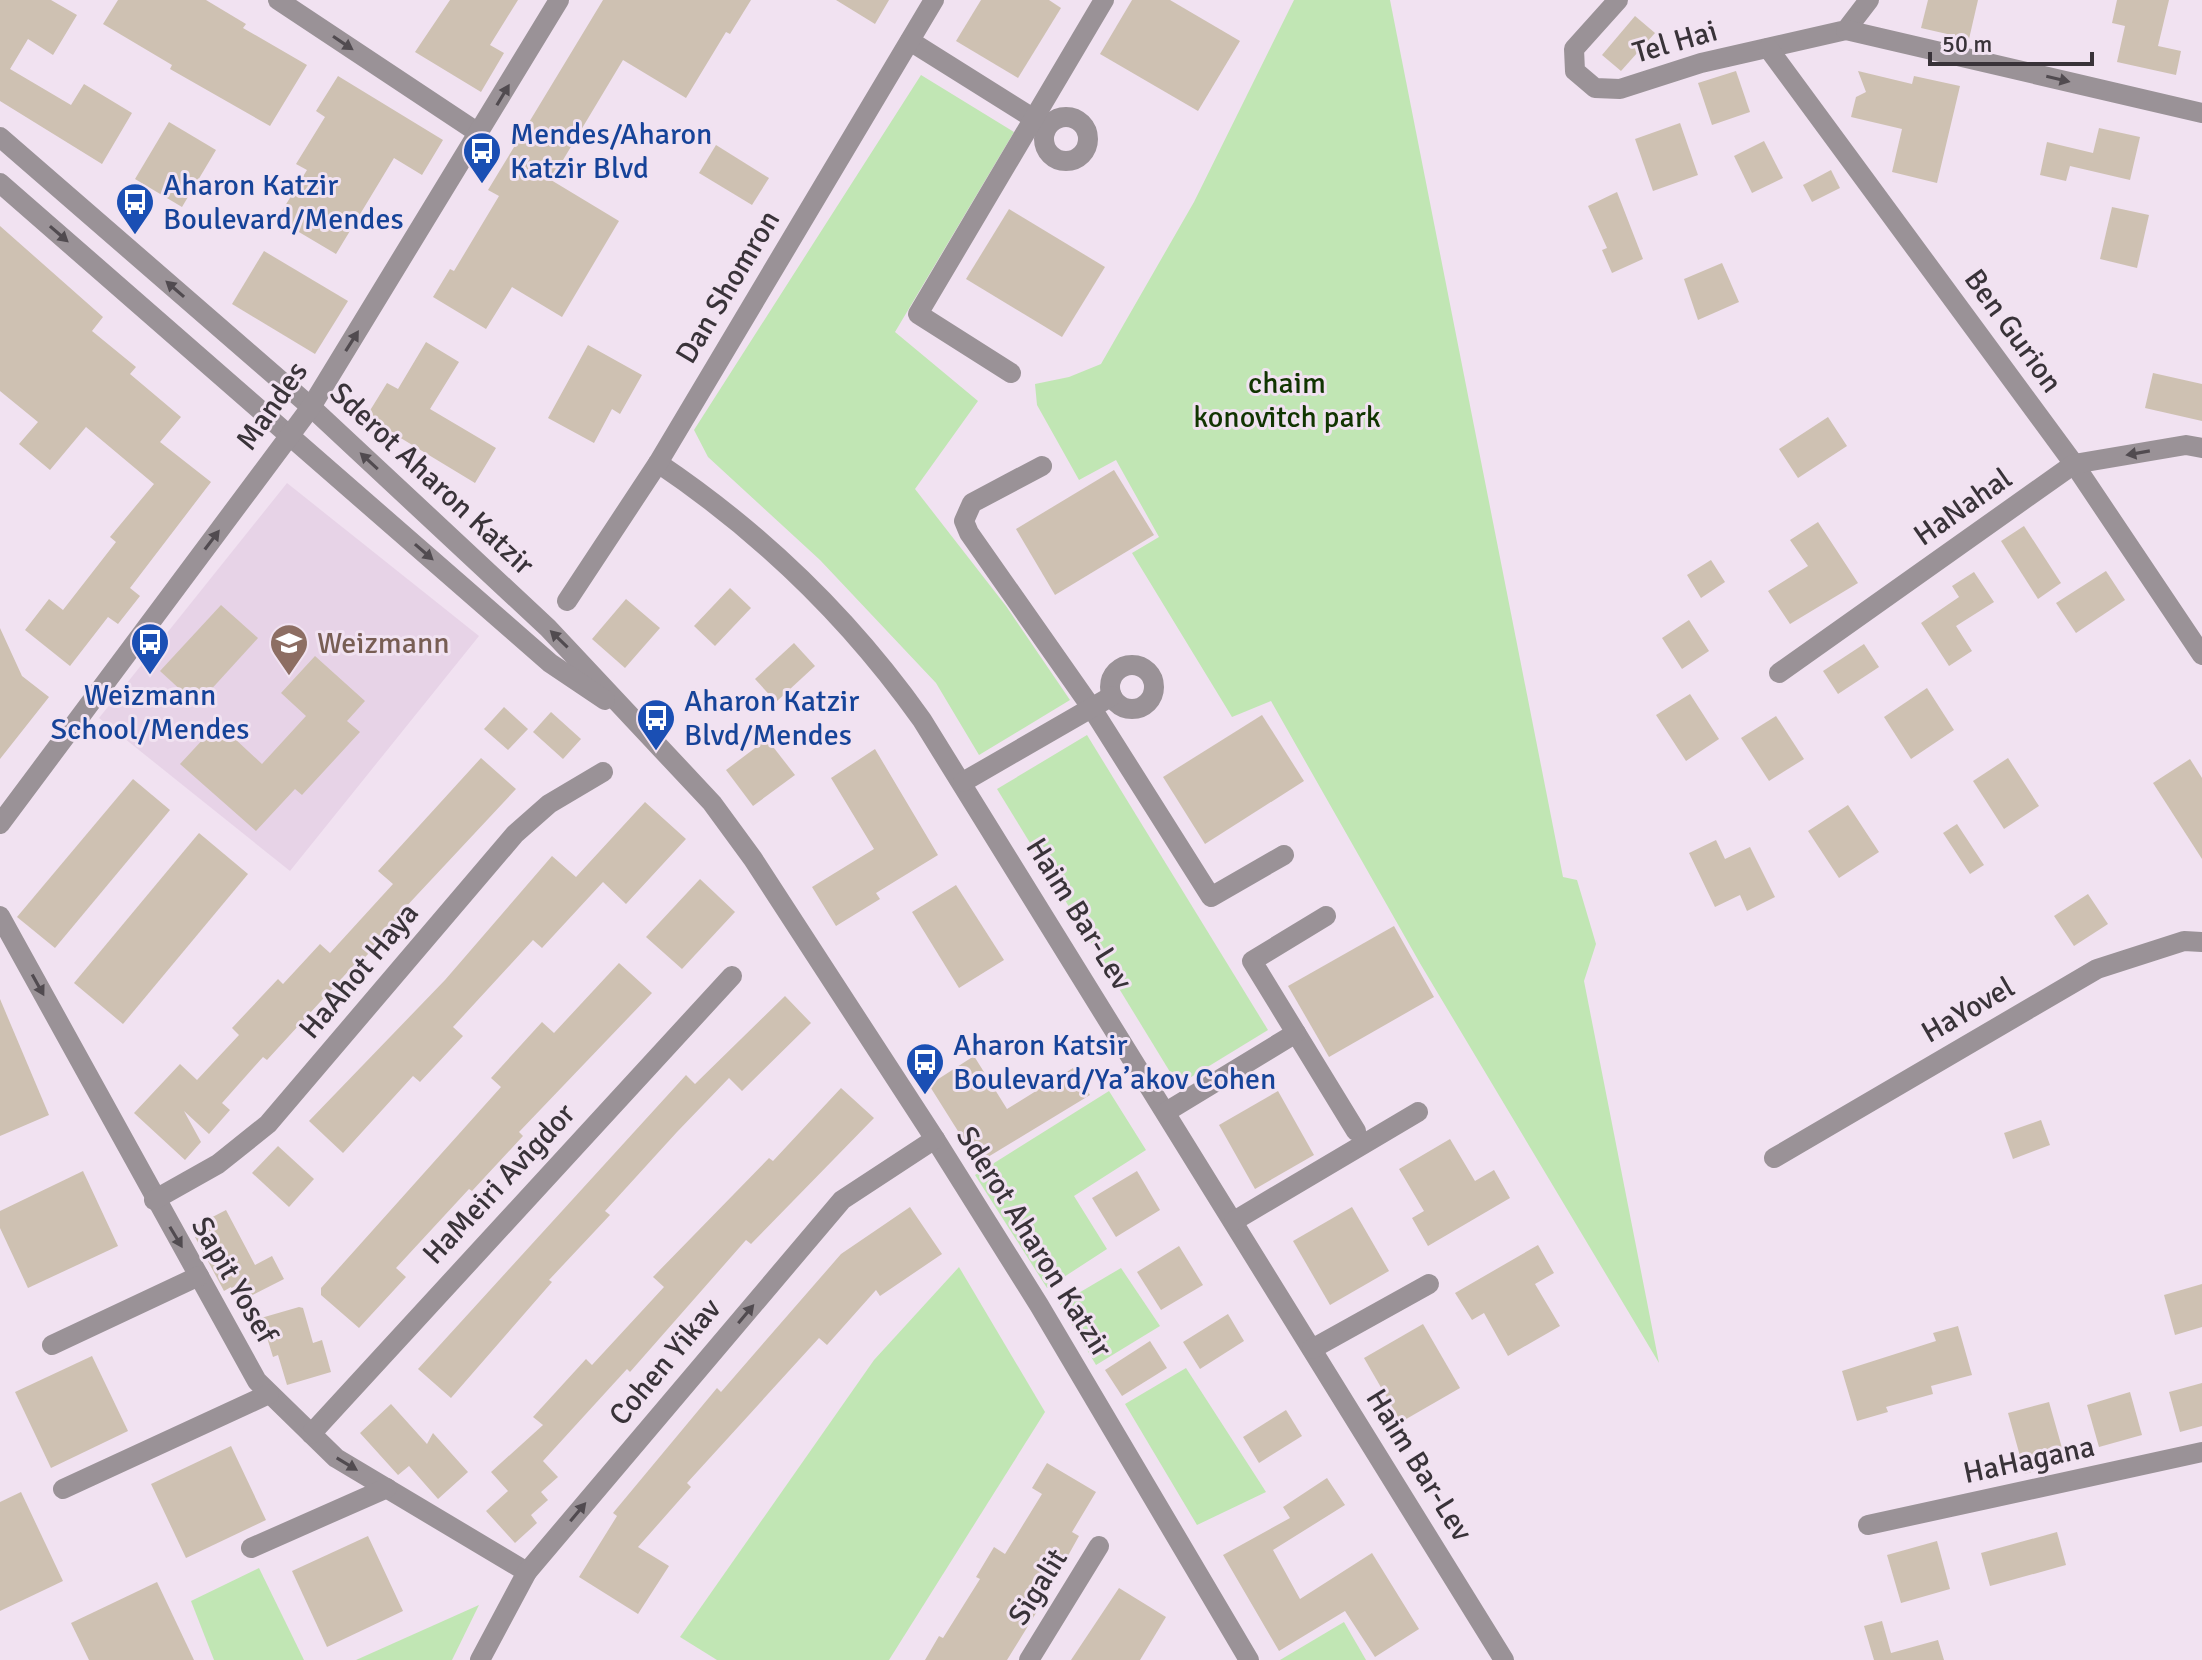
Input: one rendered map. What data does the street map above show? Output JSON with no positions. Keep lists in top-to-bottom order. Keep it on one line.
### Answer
{"streets":{"street":["Tel Hai","Dan Shomron","Ben Gurion","Mandes","Sderot Aharon Katzir","HaNahal","Haim Bar-Lev","HaAhot Haya","HaYovel","HaMeiri Avigdor","Sapit Yosef","Cohen Yikav","HaHagana","Sigalit"]},"crossings":[["Tel Hai","Ben Gurion"],["Dan Shomron","Haim Bar-Lev"],["Ben Gurion","HaNahal"],["Mandes","Sderot Aharon Katzir"],["Sderot Aharon Katzir","Cohen Yikav"],["HaAhot Haya","Sapit Yosef"],["HaMeiri Avigdor","Sapit Yosef"],["Sapit Yosef","Cohen Yikav"]],"one_way":["Mandes","Sapit Yosef","Cohen Yikav"],"parks":["chaim konovitch park"],"places":{"bus stop":["Mendes/Aharon Katzir Blvd","Aharon Katzir Boulevard/Mendes","Weizmann School/Mendes","Aharon Katzir Blvd/Mendes","Aharon Katsir Boulevard/Ya’akov Cohen"],"school or university":["Weizmann"]},"scale_bar":"50 m"}
